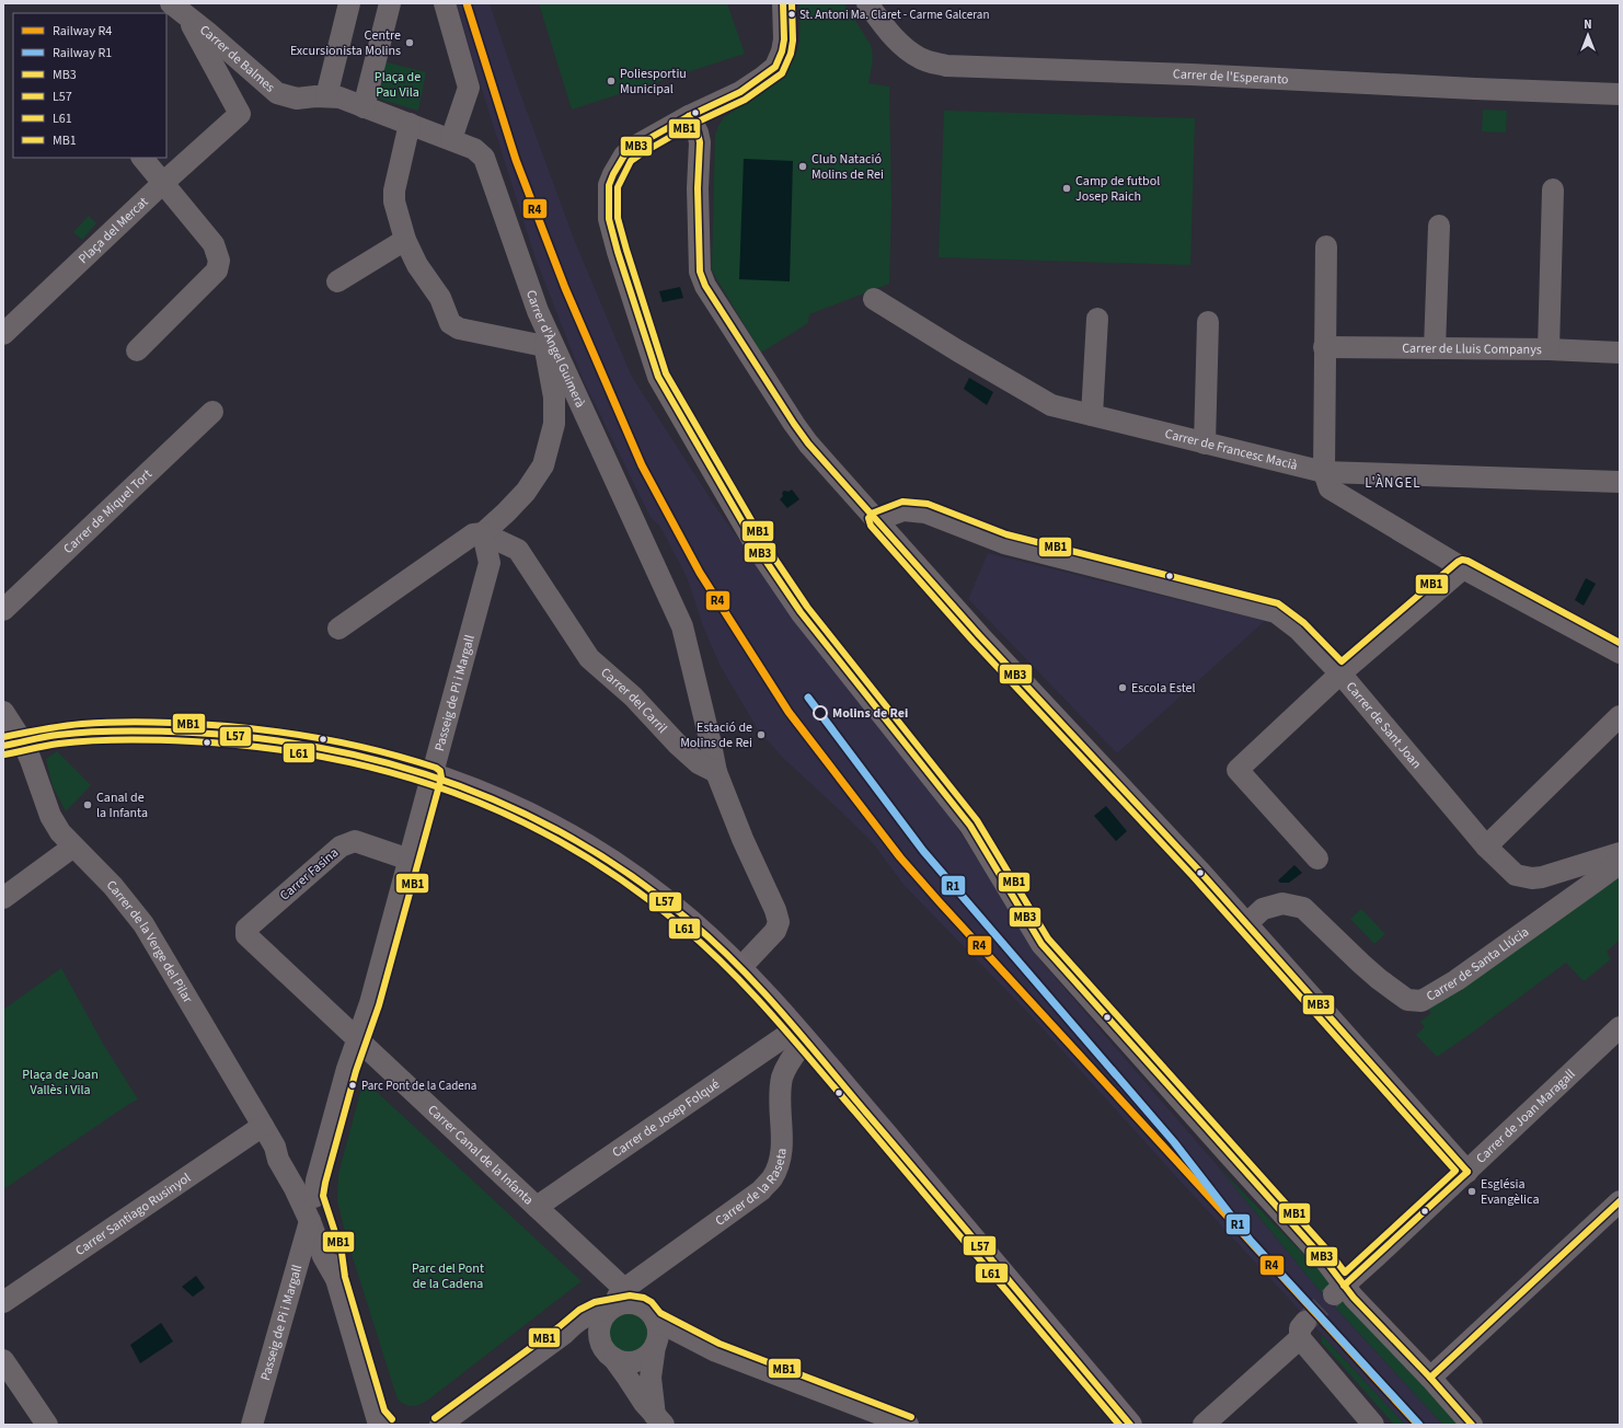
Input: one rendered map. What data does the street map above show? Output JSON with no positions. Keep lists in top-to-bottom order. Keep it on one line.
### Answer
{"streets":{"street":["Carrer de Balmes","Carrer de l'Esperanto","Plaça del Mercat","Carrer d'Àngel Guimerà","Carrer de Lluis Companys","Carrer de Francesc Macià","Carrer de Miquel Tort","Passeig de Pi i Margall","Carrer del Carril","Carrer de Sant Joan","Carrer Fasina","Carrer de la Verge del Pilar","Carrer de Santa Llúcia","Carrer de Joan Maragall","Carrer de Josep Folqué","Carrer Canal de la Infanta","Carrer de la Raseta","Carrer Santiago Rusinyol"]},"crossings":[["Carrer de Balmes","Plaça del Mercat"],["Carrer de Balmes","Carrer d'Àngel Guimerà"],["Carrer d'Àngel Guimerà","Carrer del Carril"],["Passeig de Pi i Margall","Carrer del Carril"],["Passeig de Pi i Margall","Carrer Fasina"],["Passeig de Pi i Margall","Carrer de la Verge del Pilar"],["Passeig de Pi i Margall","Carrer Canal de la Infanta"],["Carrer de Sant Joan","Carrer de Santa Llúcia"],["Carrer Fasina","Carrer Canal de la Infanta"],["Carrer de la Verge del Pilar","Carrer Santiago Rusinyol"],["Carrer de Josep Folqué","Carrer Canal de la Infanta"],["Carrer de Josep Folqué","Carrer de la Raseta"],["Carrer Canal de la Infanta","Carrer de la Raseta"]],"districts":["L'ÀNGEL"],"parks":["Plaça de Pau Vila","Plaça de Joan Vallès i Vila","Parc del Pont de la Cadena"],"places":["St. Antoni Ma. Claret - Carme Galceran","Centre Excursionista Molins","Poliesportiu Municipal","Club Natació Molins de Rei","Camp de futbol Josep Raich","Escola Estel","Molins de Rei","Estació de Molins de Rei","Canal de la Infanta","Parc Pont de la Cadena","Església Evangèlica"],"lines":["rail line R4","transit line MB3","transit line MB1","rail line R1","transit line L57","transit line L61"],"legend":["Railway R4","Railway R1","MB3","L57","L61","MB1"],"north":"top"}
